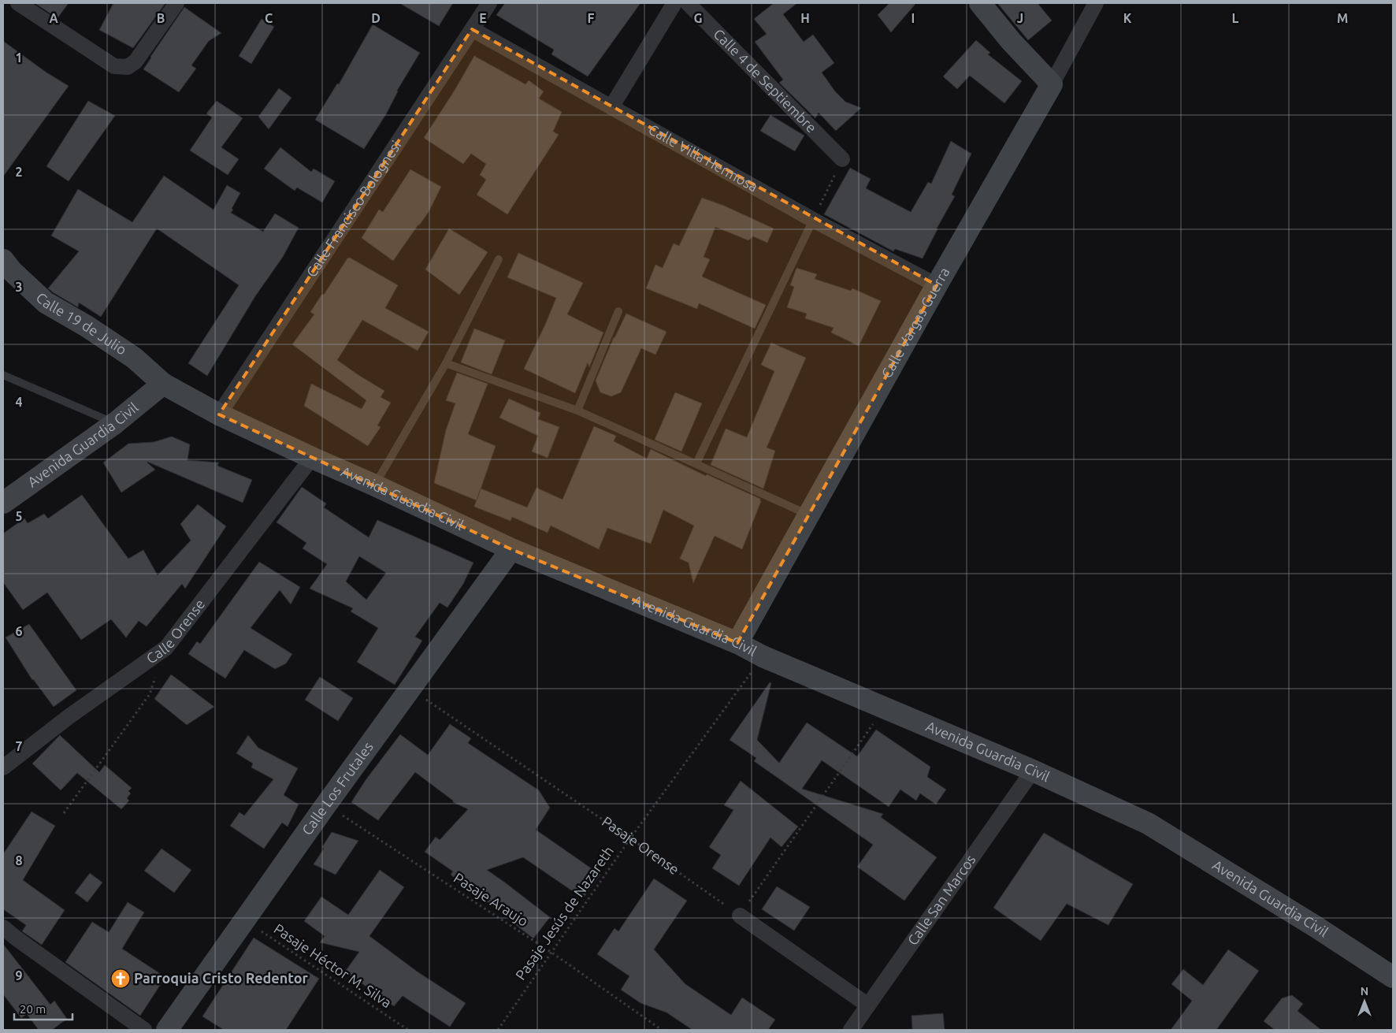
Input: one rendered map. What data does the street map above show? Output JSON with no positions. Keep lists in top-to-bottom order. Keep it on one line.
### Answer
{"streets":{"street":["Calle 4 de Septiembre","Calle Villa Hermosa","Calle Francisco Bolognesi","Calle Vargas Guerra","Calle 19 de Julio","Avenida Guardia Civil","Calle Orense","Calle Los Frutales","Calle San Marcos"],"path":["Pasaje Orense","Pasaje Araujo","Pasaje Jesús de Nazareth","Pasaje Héctor M. Silva"]},"crossings":[["Calle Villa Hermosa","Calle Francisco Bolognesi"],["Calle Villa Hermosa","Calle Vargas Guerra"],["Calle Francisco Bolognesi","Avenida Guardia Civil"],["Calle Vargas Guerra","Avenida Guardia Civil"],["Calle 19 de Julio","Avenida Guardia Civil"],["Avenida Guardia Civil","Calle Orense"],["Avenida Guardia Civil","Calle Los Frutales"],["Avenida Guardia Civil","Calle San Marcos"],["Avenida Guardia Civil","Pasaje Jesús de Nazareth"],["Calle Los Frutales","Pasaje Orense"],["Calle Los Frutales","Pasaje Araujo"],["Calle Los Frutales","Pasaje Héctor M. Silva"],["Pasaje Orense","Pasaje Jesús de Nazareth"],["Pasaje Araujo","Pasaje Jesús de Nazareth"]],"places":{"church":["Parroquia Cristo Redentor"]},"scale_bar":"20 m","north":"top","grid":{"columns":["A","B","C","D","E","F","G","H","I","J","K","L","M"],"rows":["1","2","3","4","5","6","7","8","9"]}}
